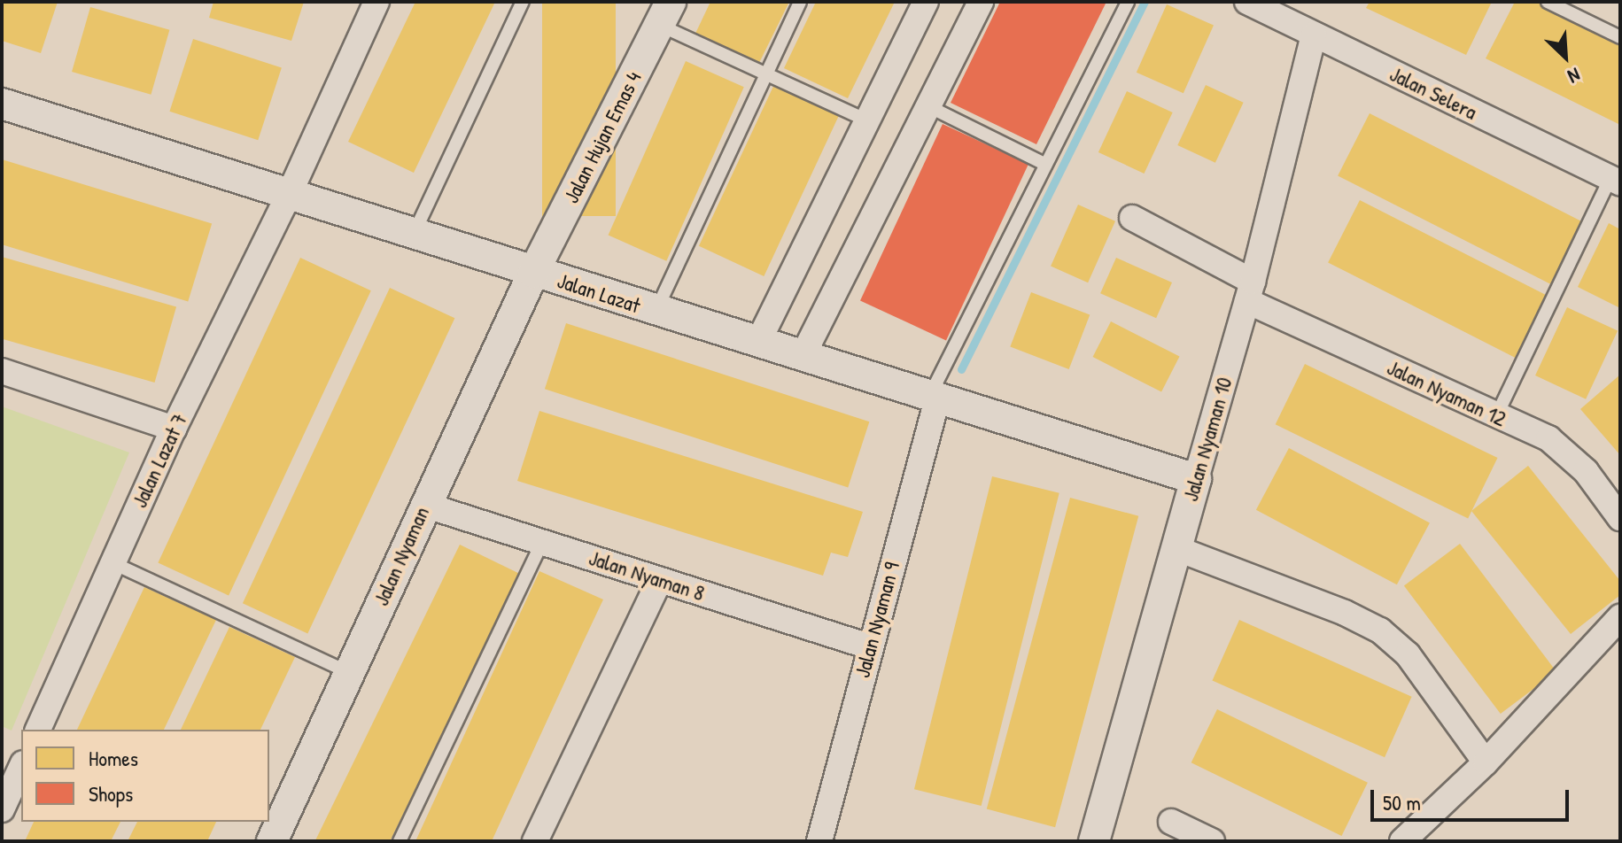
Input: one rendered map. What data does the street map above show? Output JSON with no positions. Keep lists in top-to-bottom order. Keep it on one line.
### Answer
{"streets":{"street":["Jalan Selera","Jalan Hujan Emas 4","Jalan Lazat","Jalan Nyaman 12","Jalan Nyaman 10","Jalan Lazat 7","Jalan Nyaman","Jalan Nyaman 8","Jalan Nyaman 9"]},"crossings":[["Jalan Selera","Jalan Nyaman 10"],["Jalan Hujan Emas 4","Jalan Lazat"],["Jalan Hujan Emas 4","Jalan Nyaman"],["Jalan Lazat","Jalan Nyaman 10"],["Jalan Lazat","Jalan Lazat 7"],["Jalan Lazat","Jalan Nyaman"],["Jalan Lazat","Jalan Nyaman 9"],["Jalan Nyaman 12","Jalan Nyaman 10"],["Jalan Nyaman","Jalan Nyaman 8"],["Jalan Nyaman 8","Jalan Nyaman 9"]],"legend":["Homes","Shops"],"scale_bar":"50 m","north":"bottom right"}
